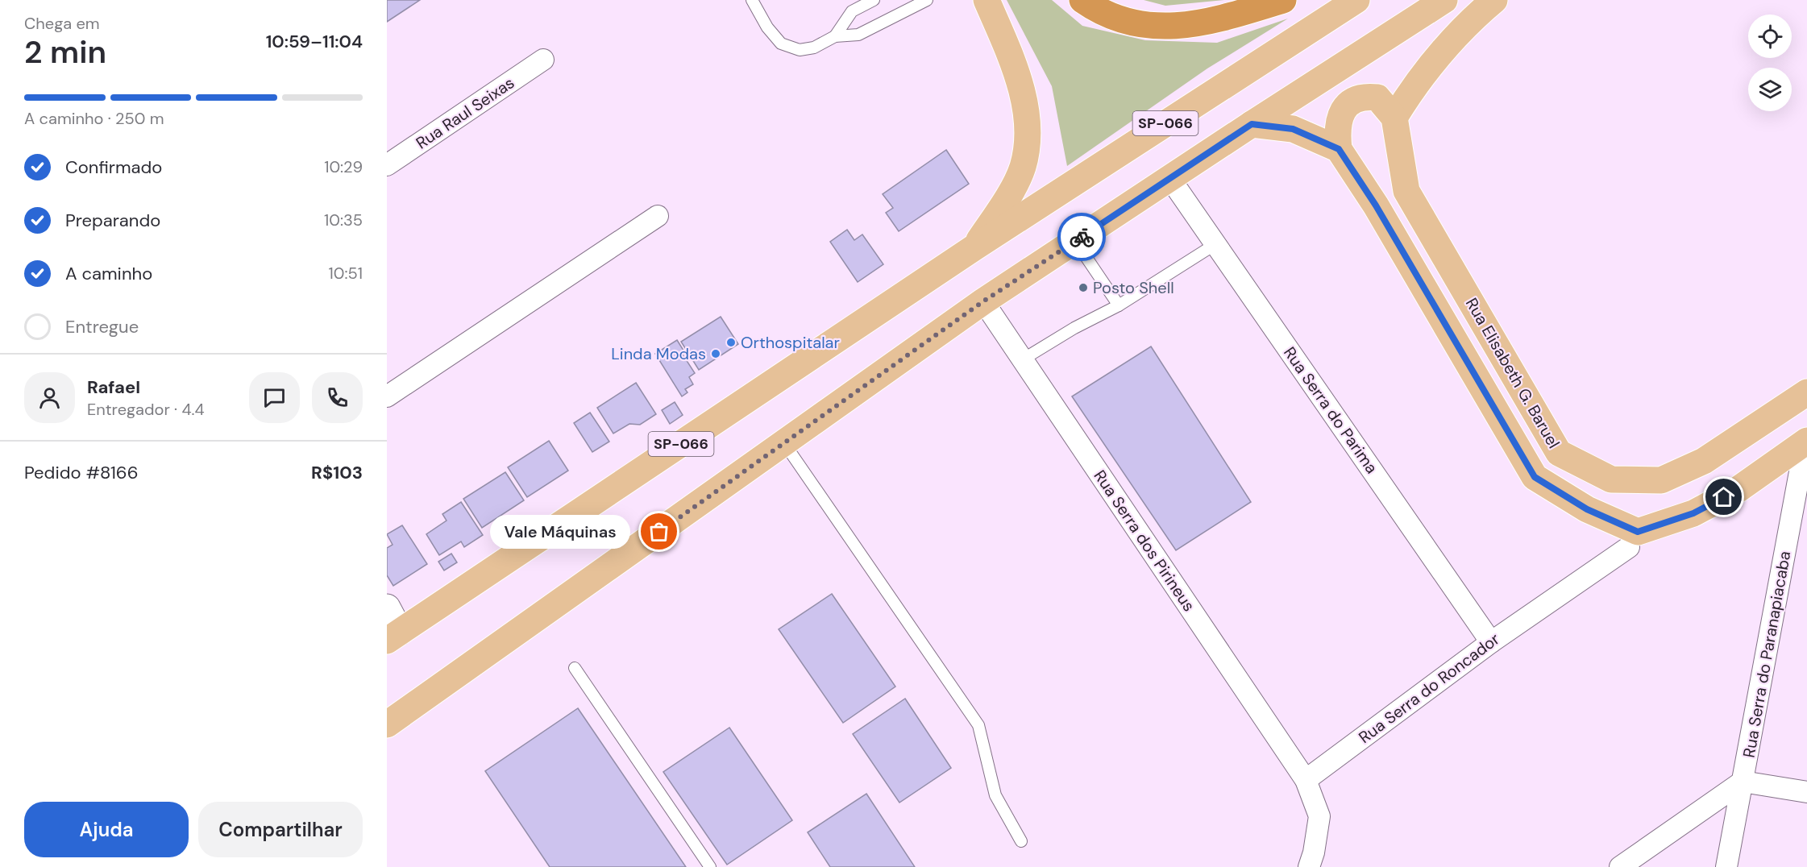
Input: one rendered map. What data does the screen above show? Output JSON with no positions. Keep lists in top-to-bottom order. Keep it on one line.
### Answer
{"streets":{"main road":["SP-066","Rua Elisabeth G. Baruel"],"street":["Rua Raul Seixas","Rua Serra do Parima","Rua Serra dos Pirineus","Rua Serra do Paranapiacaba","Rua Serra do Roncador"]},"crossings":[["SP-066","Rua Serra do Parima"],["SP-066","Rua Serra dos Pirineus"],["Rua Serra do Parima","Rua Serra do Roncador"],["Rua Serra dos Pirineus","Rua Serra do Roncador"]],"places":["Posto Shell","Orthospitalar","Linda Modas","Vale Máquinas"],"page":{"heading":["2 min","Chega em","10:59–11:04"],"panel":["Rafael","Entregador · 4.4","Pedido #8166","R$103"],"bar":"A caminho · 250 m","list":[["Confirmado","10:29"],["Preparando","10:35"],["A caminho","10:51"],"Entregue"],"bubble":"Vale Máquinas","buttons":["Ajuda","Compartilhar"]}}
